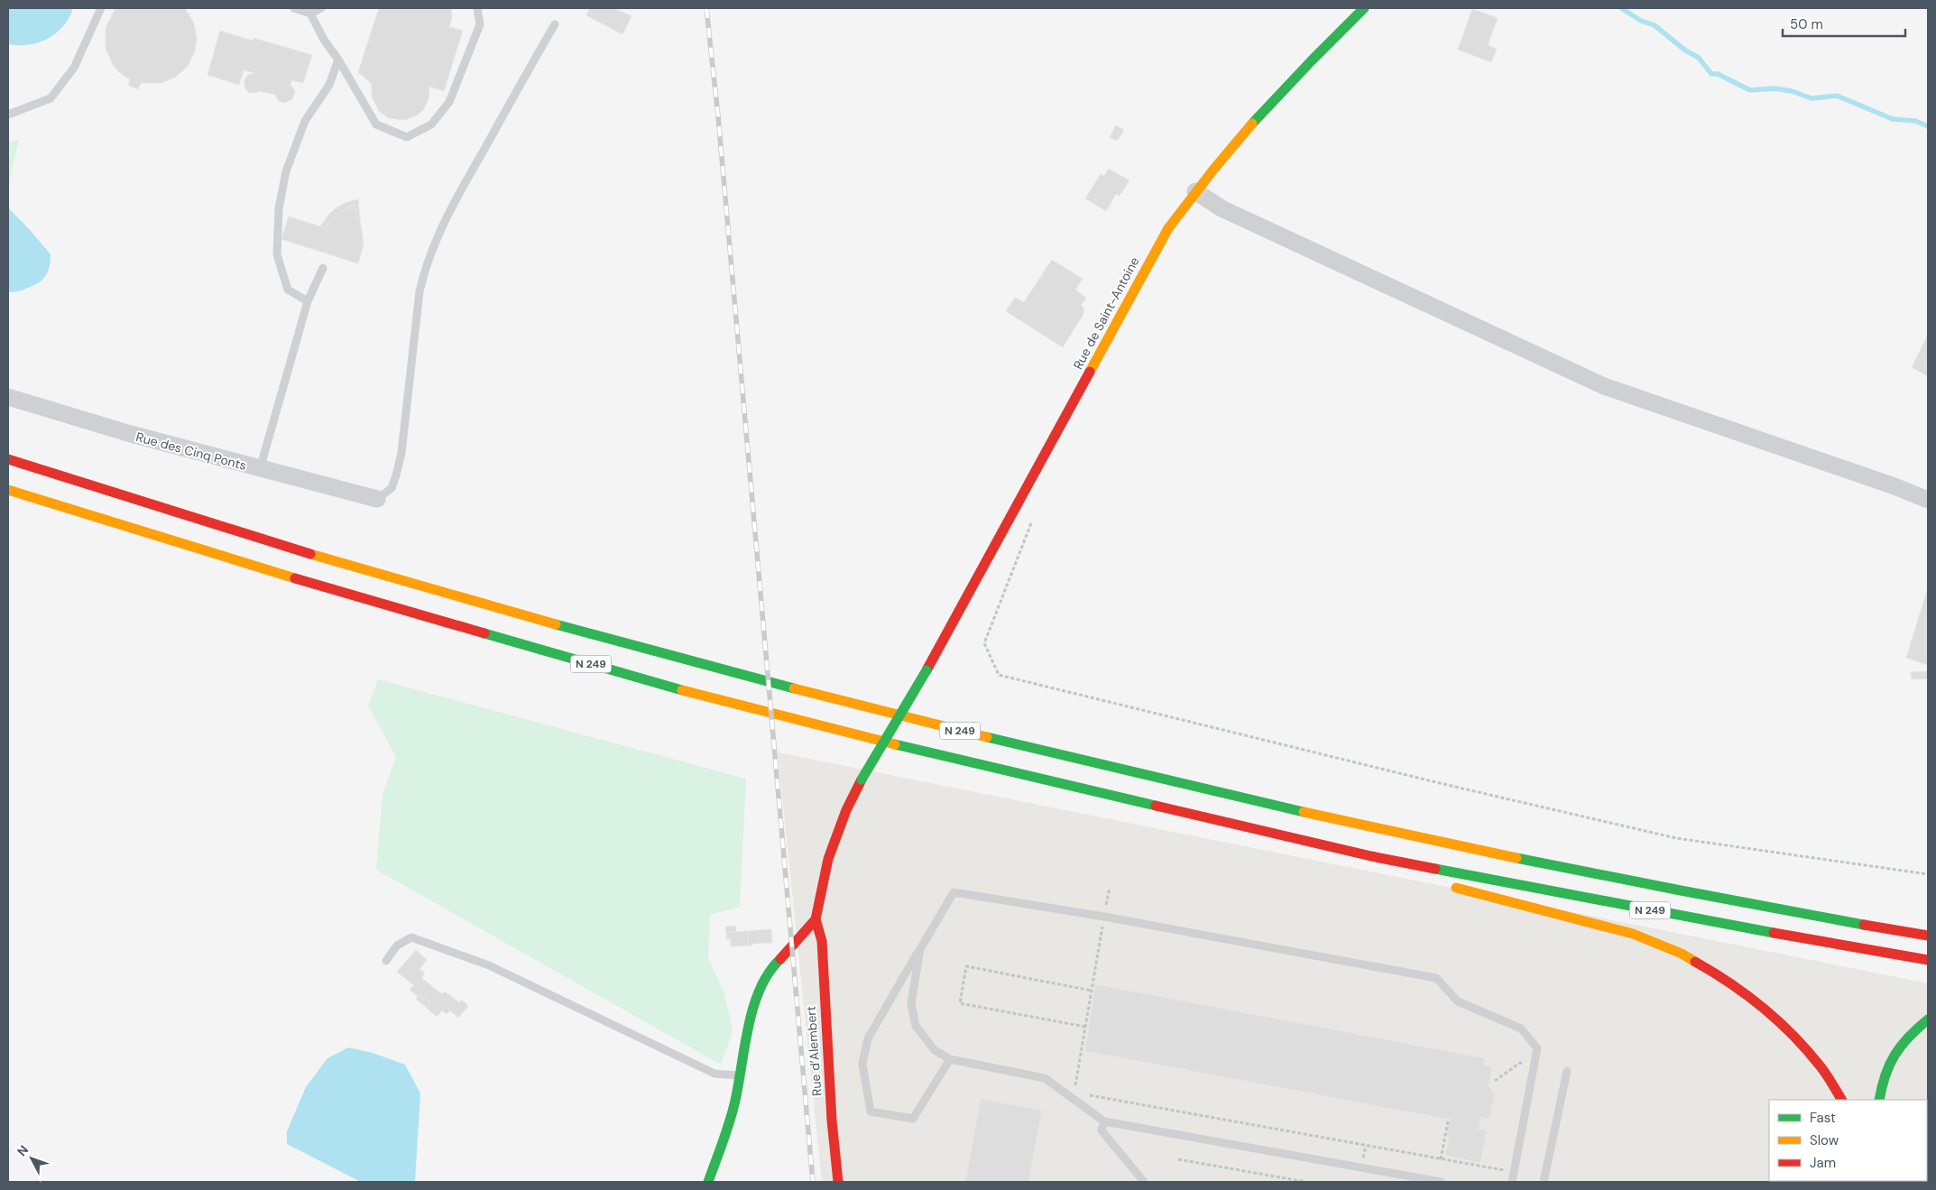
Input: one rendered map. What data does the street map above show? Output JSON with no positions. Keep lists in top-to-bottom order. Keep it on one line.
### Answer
{"streets":{"main road":["Rue de Saint-Antoine","N 249","Rue d’Alembert"],"street":["Rue des Cinq Ponts"]},"crossings":[["Rue de Saint-Antoine","Rue d’Alembert"]],"legend":["Fast","Slow","Jam"],"scale_bar":"50 m","north":"top left"}
